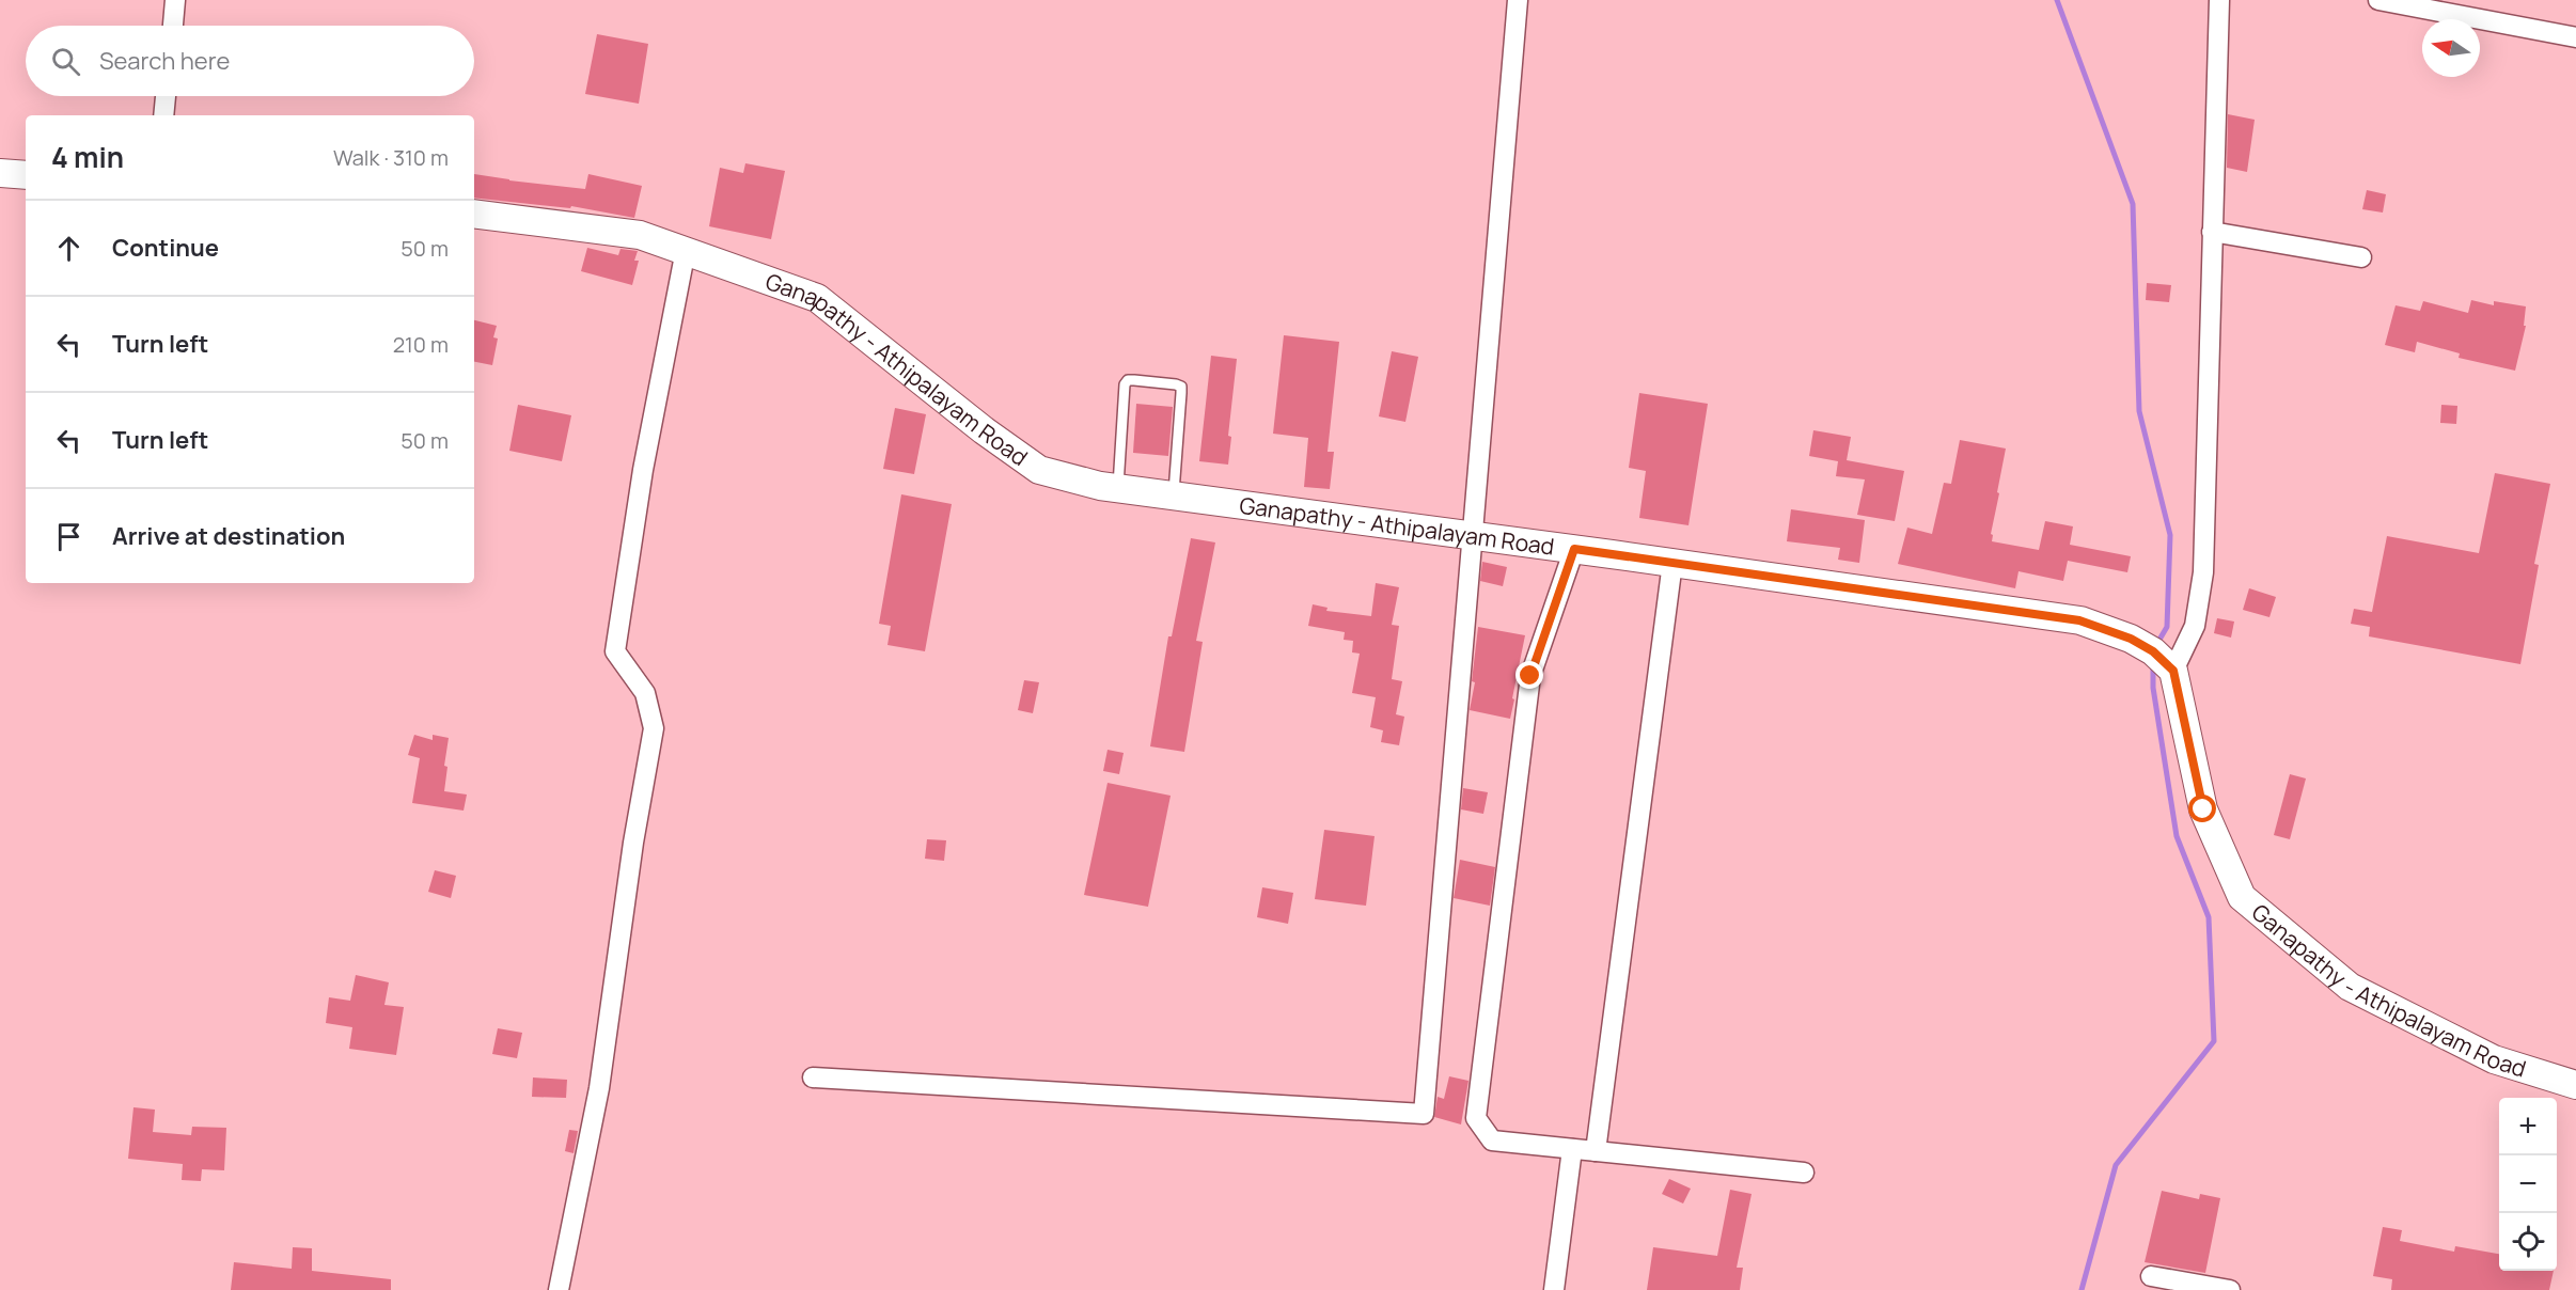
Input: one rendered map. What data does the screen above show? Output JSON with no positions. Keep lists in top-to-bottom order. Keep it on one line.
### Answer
{"streets":{"main road":["Ganapathy - Athipalayam Road"]},"north":"left","page":{"search":"Search here","heading":["4 min","Walk · 310 m"],"list":[["Continue","50 m"],["Turn left","210 m"],["Turn left","50 m"],"Arrive at destination"],"map_buttons":["+","−"]}}
